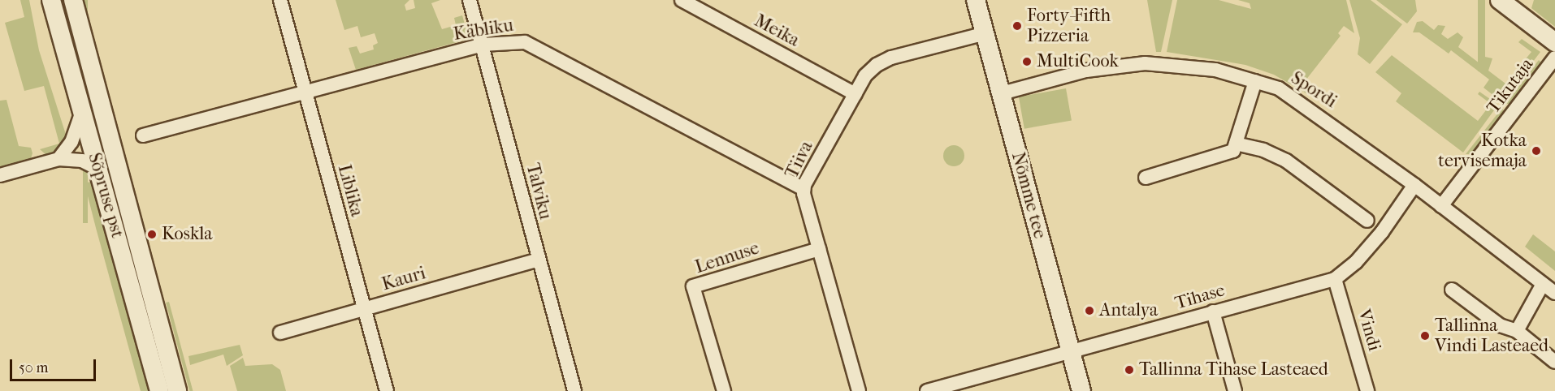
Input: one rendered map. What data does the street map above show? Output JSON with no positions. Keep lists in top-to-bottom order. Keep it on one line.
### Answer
{"streets":{"main road":["Sõpruse pst","Nõmme tee"],"street":["Käbliku","Meika","Tikutaja","Spordi","Tiiva","Liblika","Talviku","Lennuse","Kauri","Tihase","Vindi"]},"crossings":[["Käbliku","Tiiva"],["Käbliku","Liblika"],["Käbliku","Talviku"],["Meika","Tiiva"],["Tikutaja","Spordi"],["Spordi","Nõmme tee"],["Spordi","Tihase"],["Tiiva","Nõmme tee"],["Tiiva","Lennuse"],["Liblika","Kauri"],["Talviku","Kauri"],["Nõmme tee","Tihase"],["Tihase","Vindi"]],"places":["Forty-Fifth Pizzeria","MultiCook","Kotka tervisemaja","Koskla","Antalya","Tallinna Vindi Lasteaed","Tallinna Tihase Lasteaed"],"scale_bar":"50 m"}
